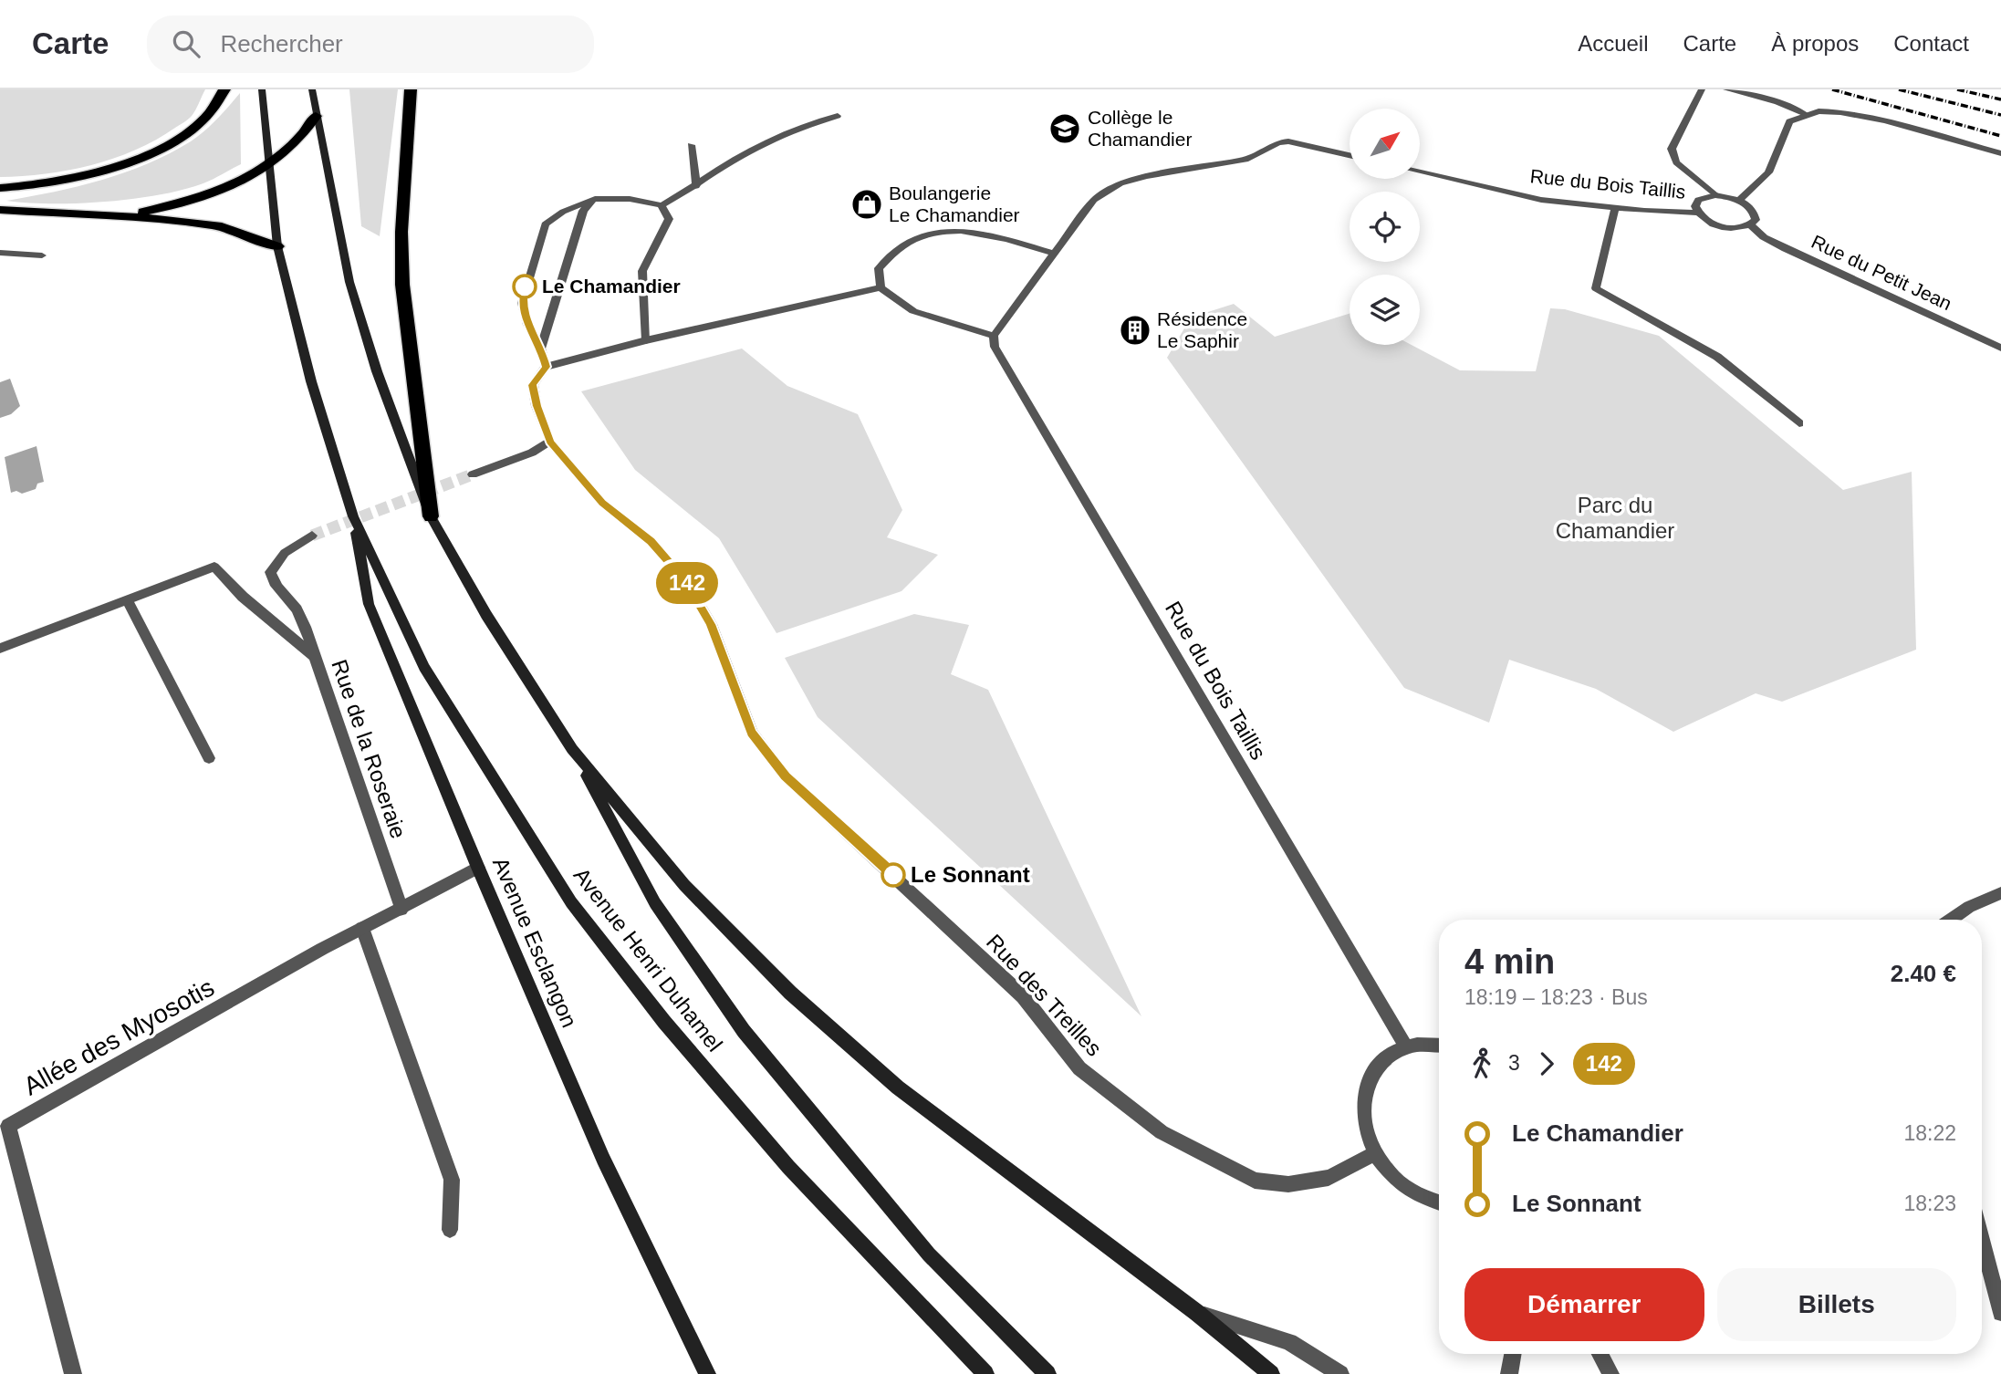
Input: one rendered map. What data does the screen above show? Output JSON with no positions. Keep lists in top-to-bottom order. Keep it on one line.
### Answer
{"streets":{"main road":["Avenue Esclangon","Avenue Henri Duhamel"],"street":["Rue du Bois Taillis","Rue du Petit Jean","Rue de la Roseraie","Rue des Treilles","Allée des Myosotis"]},"crossings":[["Rue de la Roseraie","Allée des Myosotis"],["Avenue Esclangon","Avenue Henri Duhamel"],["Avenue Esclangon","Allée des Myosotis"]],"parks":["Parc du Chamandier"],"places":{"school or university":["Collège le Chamandier"],"shop":["Boulangerie Le Chamandier"],"other":["Le Chamandier","Le Sonnant"],"building":["Résidence Le Saphir"]},"lines":["bus line 142"],"north":"top right","page":{"header":"Carte","search":"Rechercher","nav":["Accueil","Carte","À propos","Contact"],"on_map":"142","heading":["4 min","18:19 – 18:23 · Bus","2.40 €"],"legs":["3","142"],"list":[{"name":"Le Chamandier","value":"18:22"},{"name":"Le Sonnant","value":"18:23"}],"buttons":["Démarrer","Billets"]}}
